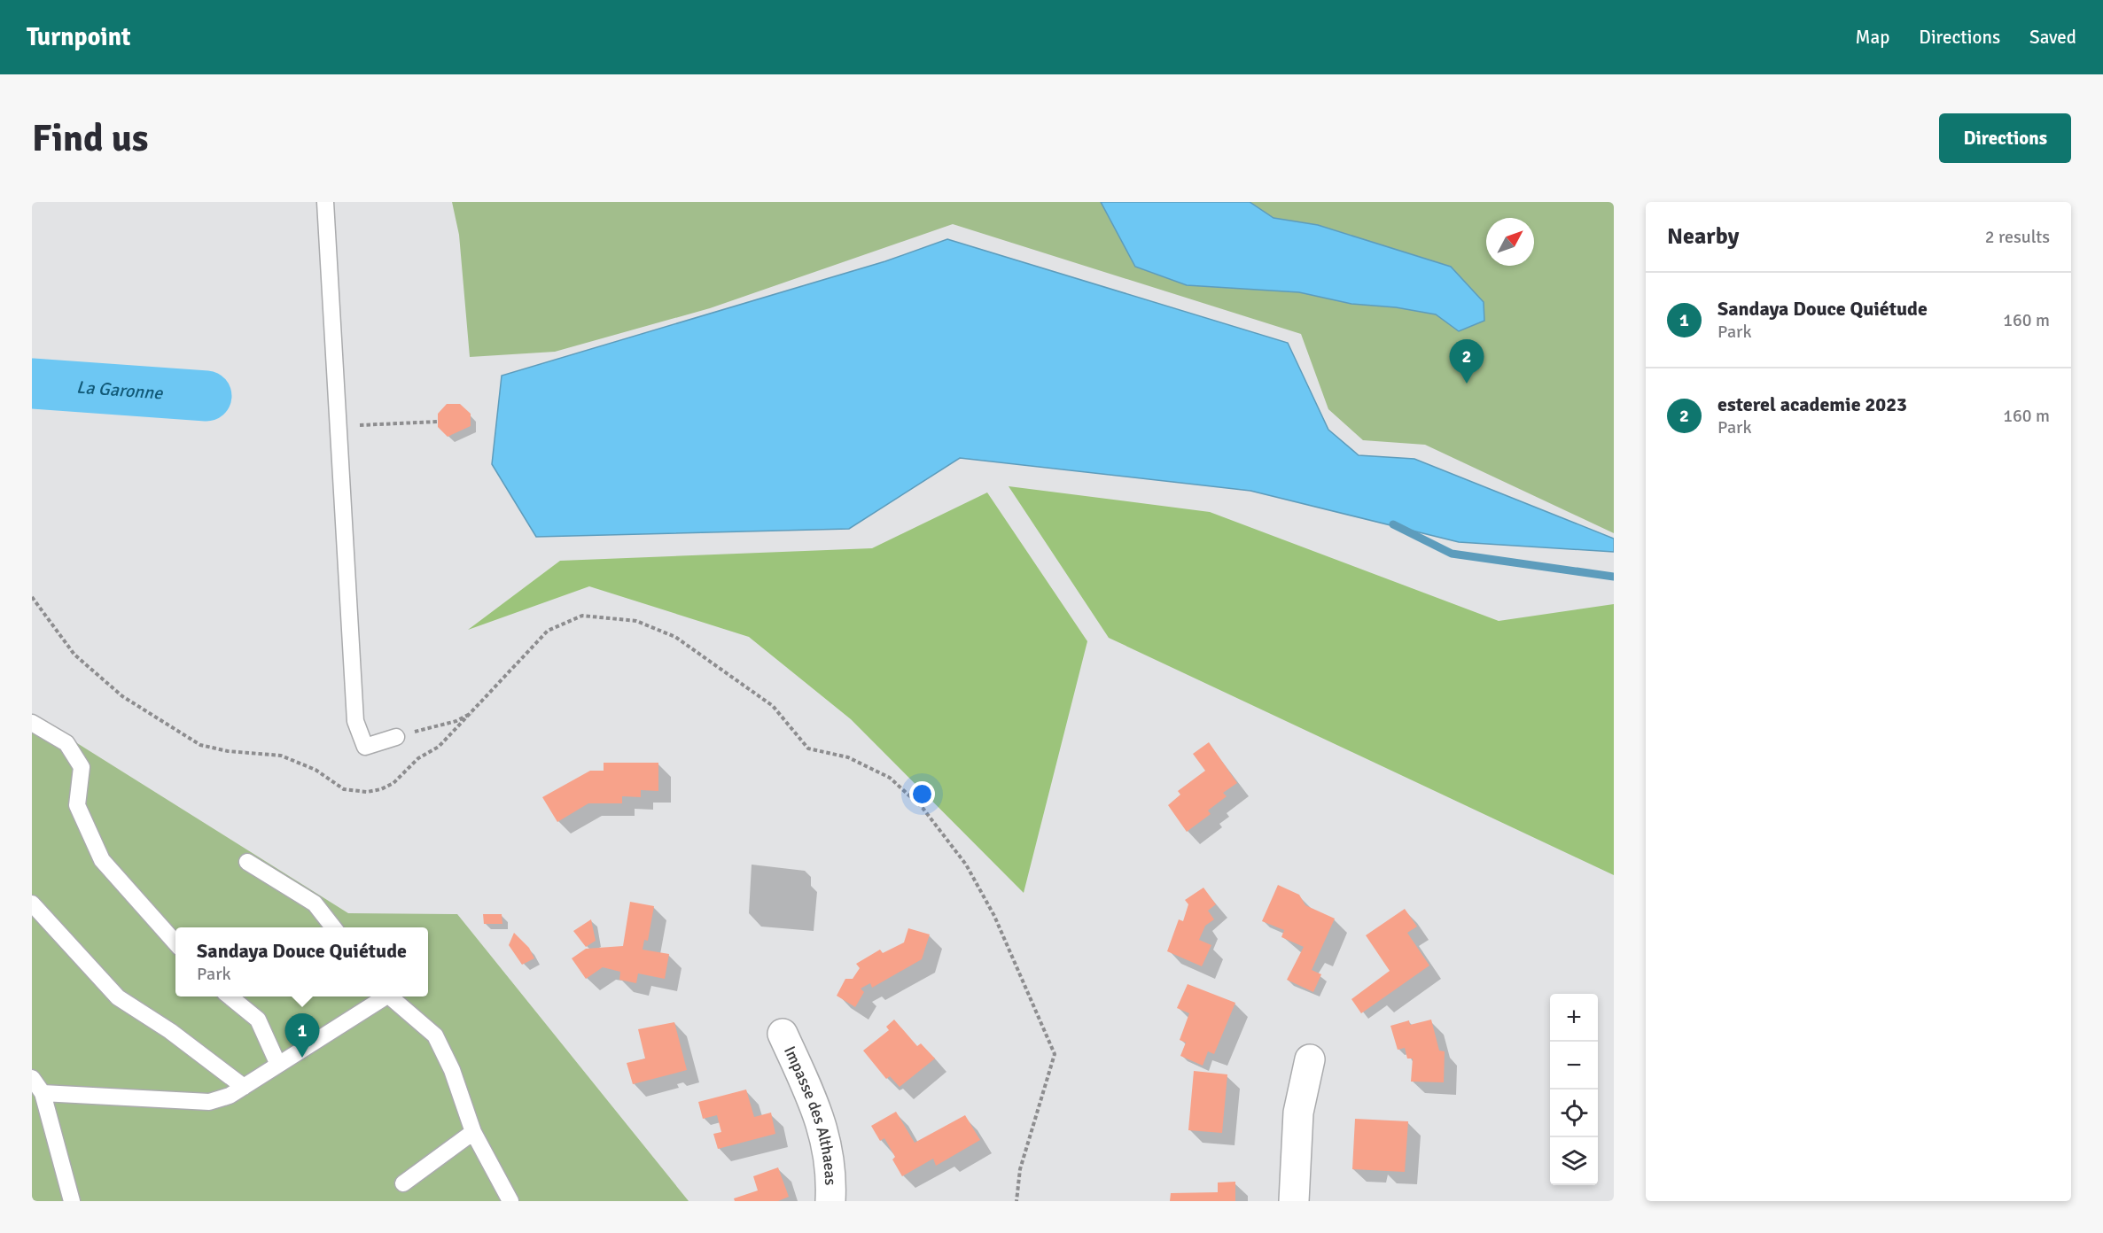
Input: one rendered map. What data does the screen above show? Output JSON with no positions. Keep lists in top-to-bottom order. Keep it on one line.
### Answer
{"streets":{"street":["Impasse des Althaeas"]},"water":["La Garonne"],"north":"top right","page":{"header":"Turnpoint","nav":["Map","Directions","Saved"],"buttons":"Directions","title":"Find us","heading":["Nearby","2 results"],"list":[{"mark":"1","name":"Sandaya Douce Quiétude","note":"Park","value":"160 m"},{"mark":"2","name":"esterel academie 2023","note":"Park","value":"160 m"}],"pins":["2","1"],"popup":["Sandaya Douce Quiétude","Park"],"map_buttons":["+","−"]}}
